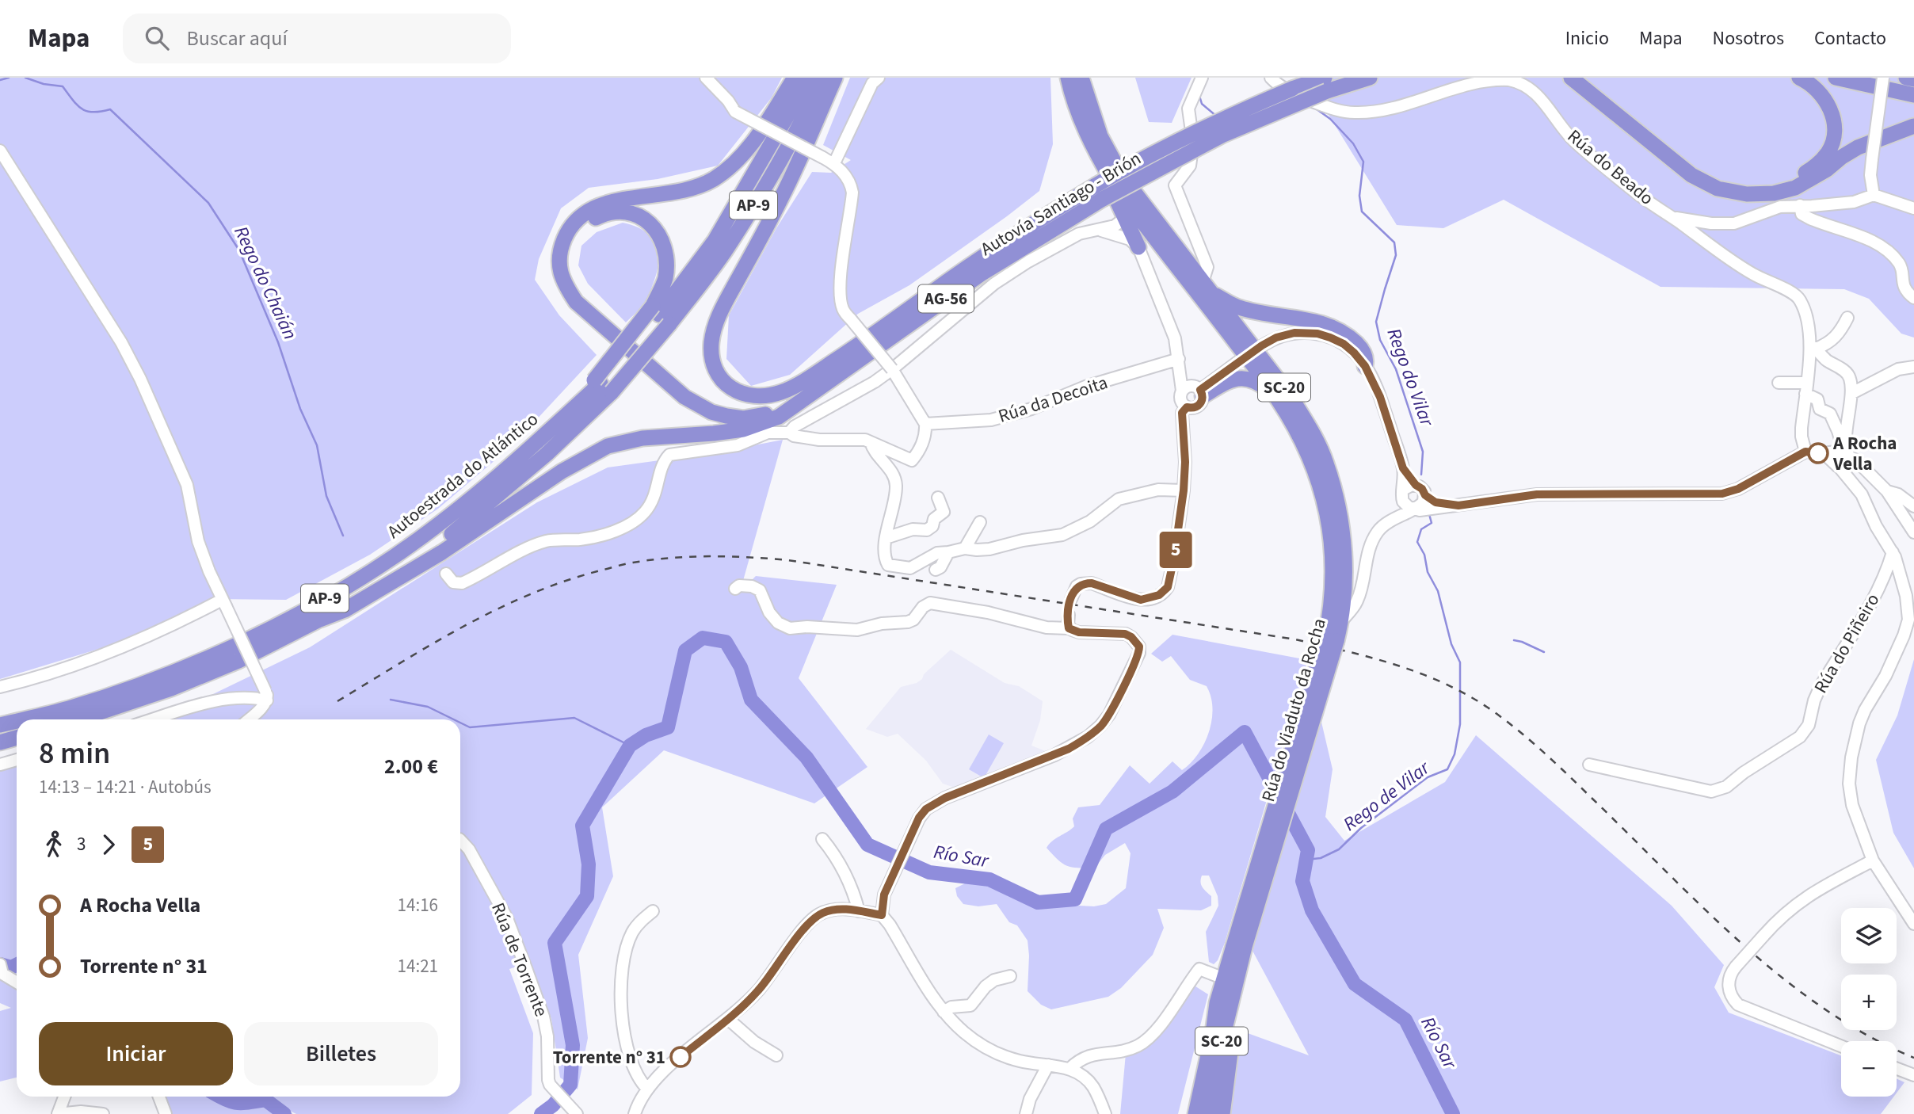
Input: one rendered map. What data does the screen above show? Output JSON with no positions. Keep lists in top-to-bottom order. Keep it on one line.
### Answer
{"streets":{"highway":["Autovía Santiago - Brión","AP-9","AG-56","SC-20","Autoestrada do Atlántico","Rúa do Viaduto da Rocha"],"street":["Rúa do Beado","Rúa da Decoita","Rúa do Piñeiro","Rúa de Torrente"]},"crossings":[["SC-20","Rúa do Viaduto da Rocha"]],"water":["Rego do Chaián","Rego do Vilar","Rego de Vilar","Río Sar"],"places":["A Rocha Vella","Torrente n° 31"],"lines":["bus line 5"],"page":{"header":"Mapa","search":"Buscar aquí","nav":["Inicio","Mapa","Nosotros","Contacto"],"on_map":"5","heading":["8 min","14:13 – 14:21 · Autobús","2.00 €"],"legs":["3","5"],"list":[{"name":"A Rocha Vella","value":"14:16"},{"name":"Torrente n° 31","value":"14:21"}],"map_buttons":["+","−"],"buttons":["Iniciar","Billetes"]}}
